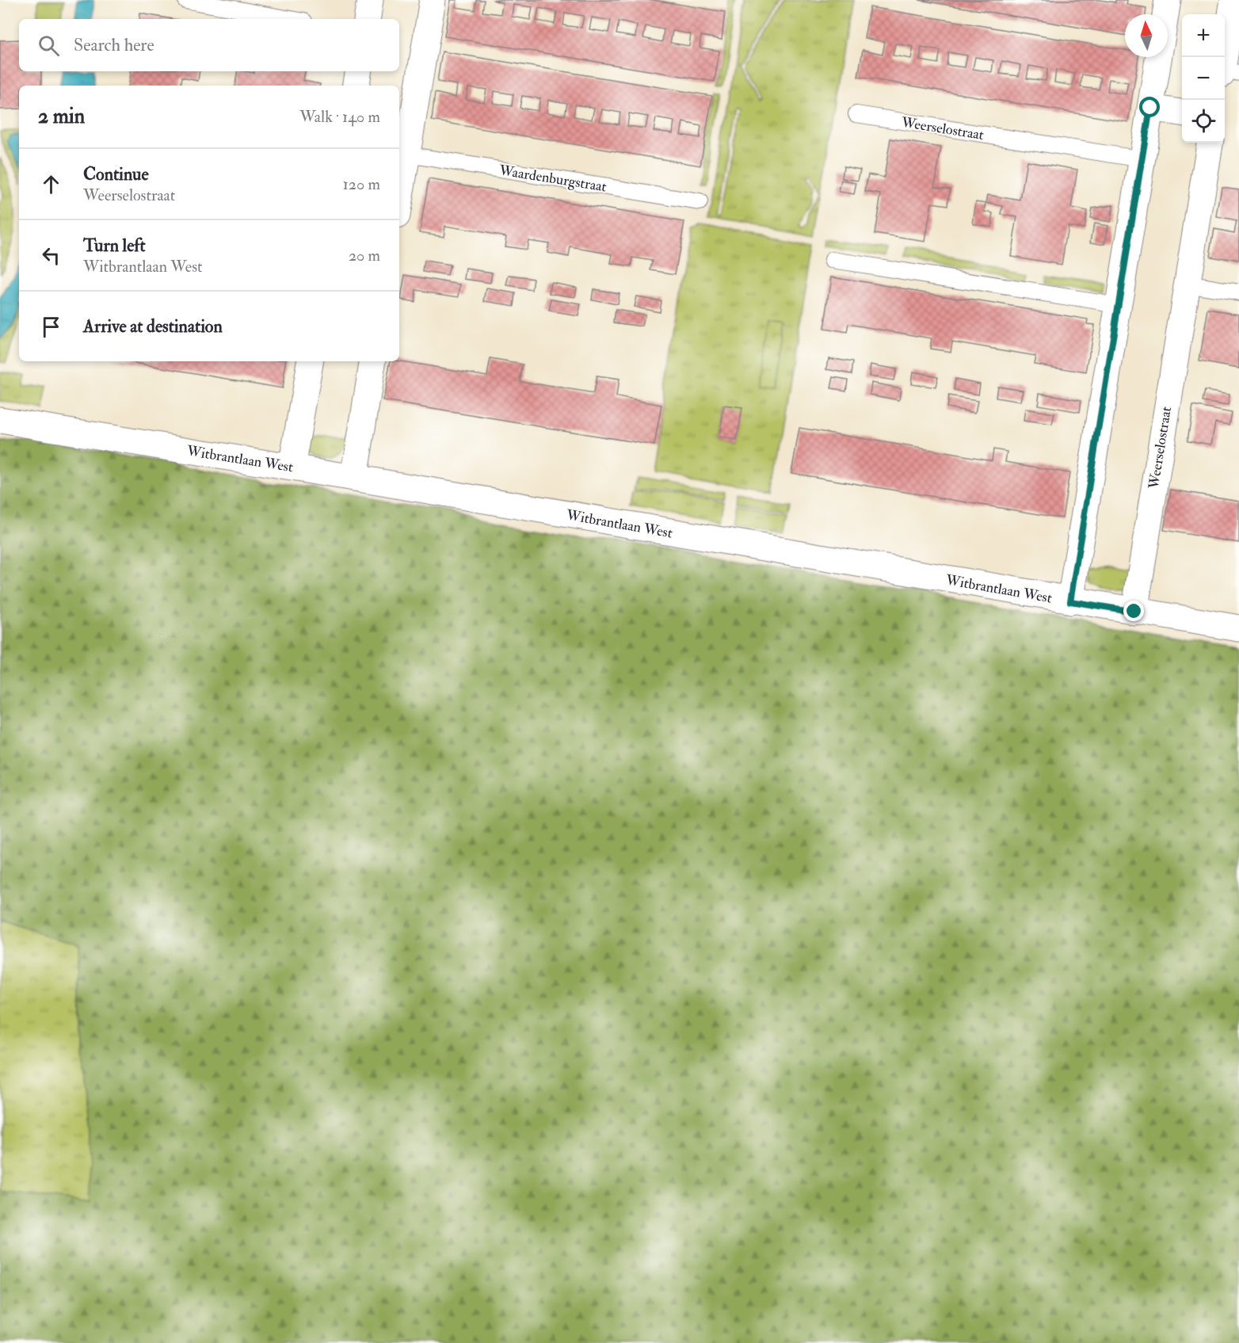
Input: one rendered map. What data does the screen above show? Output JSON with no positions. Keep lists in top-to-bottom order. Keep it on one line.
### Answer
{"streets":{"street":["Weerselostraat","Witbrantlaan West"],"lane":["Waardenburgstraat"]},"crossings":[["Weerselostraat","Witbrantlaan West"]],"north":"top","page":{"map_buttons":["+","−"],"search":"Search here","heading":["2 min","Walk · 140 m"],"list":[["Continue","Weerselostraat","120 m"],["Turn left","Witbrantlaan West","20 m"],"Arrive at destination"]}}
